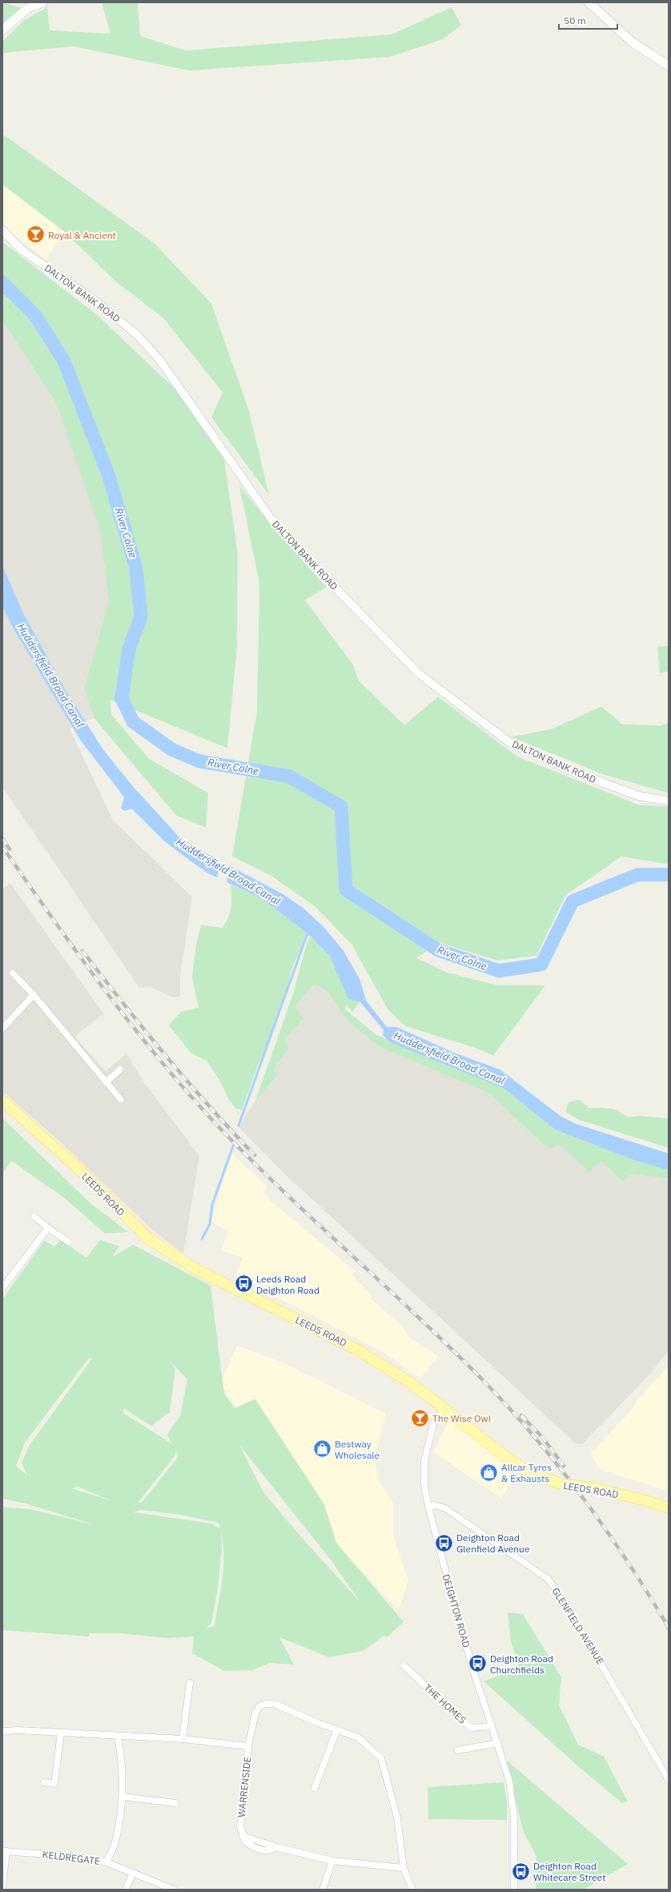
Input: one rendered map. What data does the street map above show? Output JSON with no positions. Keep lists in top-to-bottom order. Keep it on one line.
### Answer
{"streets":{"main road":["LEEDS ROAD"],"street":["DALTON BANK ROAD","DEIGHTON ROAD","GLENFIELD AVENUE","THE HOMES","WARRENSIDE","KELDREGATE"]},"crossings":[["LEEDS ROAD","DEIGHTON ROAD"],["DEIGHTON ROAD","GLENFIELD AVENUE"],["DEIGHTON ROAD","THE HOMES"]],"water":["River Colne","Huddersfield Broad Canal"],"places":{"bar":["Royal & Ancient","The Wise Owl"],"bus stop":["Leeds Road Deighton Road","Deighton Road Glenfield Avenue","Deighton Road Churchfields","Deighton Road Whitecare Street"],"shop":["Bestway Wholesale","Allcar Tyres & Exhausts"]},"scale_bar":"50 m"}
